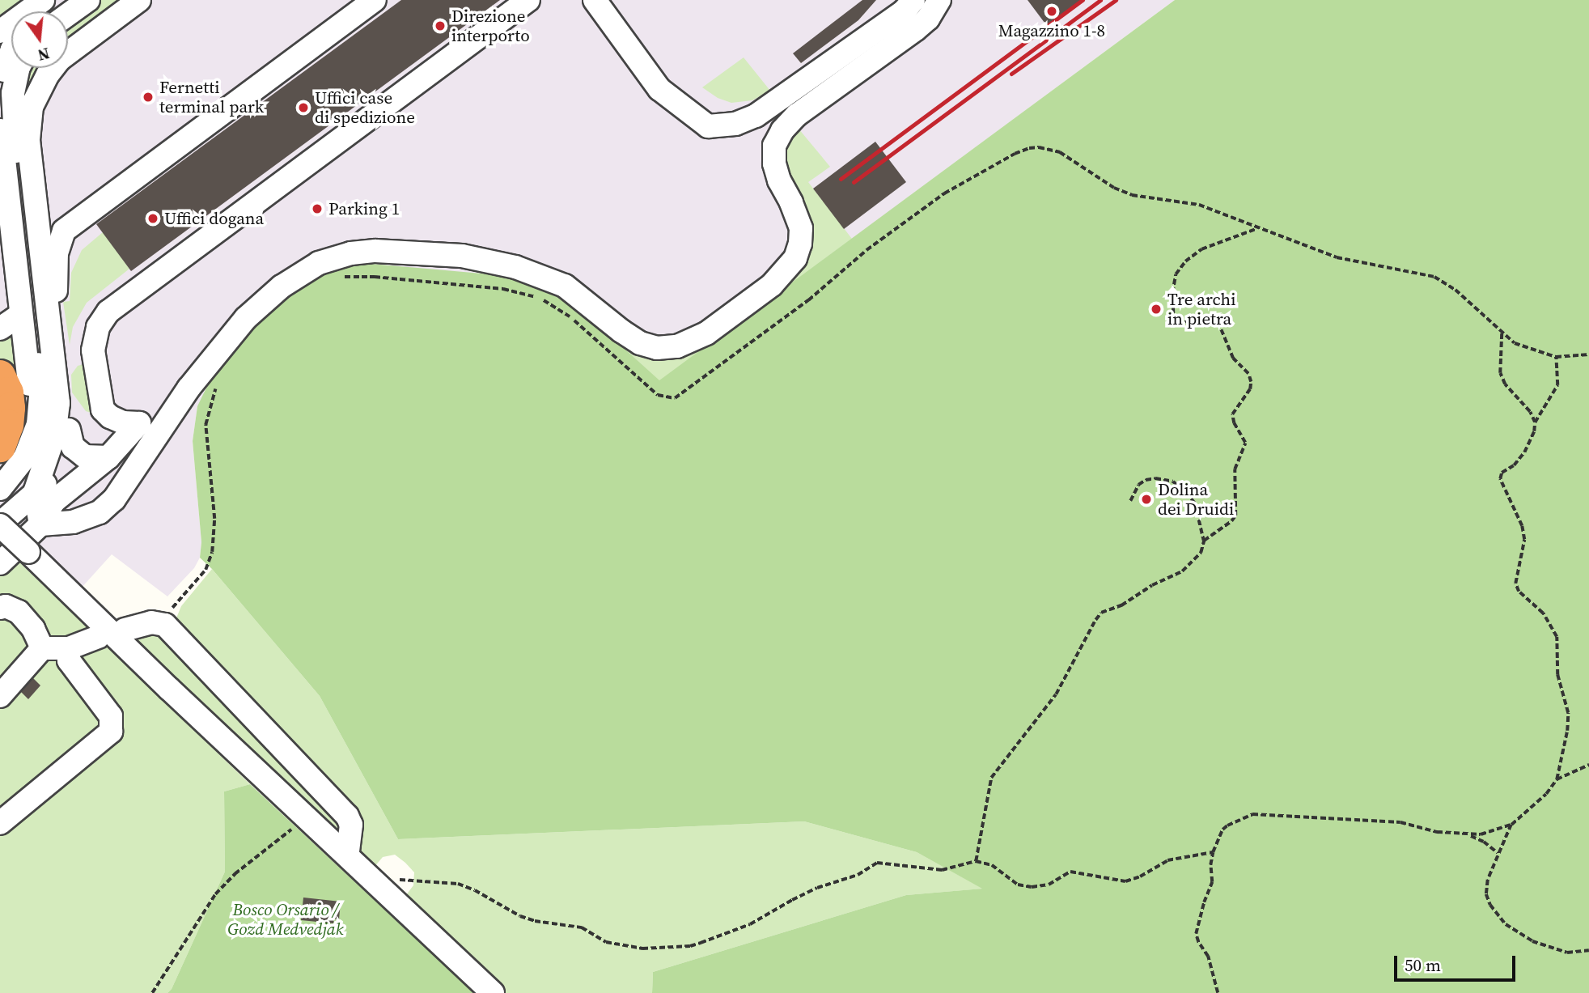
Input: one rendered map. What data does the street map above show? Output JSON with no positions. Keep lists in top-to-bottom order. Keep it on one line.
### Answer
{"parks":["Bosco Orsario / Gozd Medvedjak"],"places":["Magazzino 1-8","Direzione interporto","Fernetti terminal park","Uffici case di spedizione","Parking 1","Uffici dogana","Tre archi in pietra","Dolina dei Druidi"],"scale_bar":"50 m","north":"bottom"}
